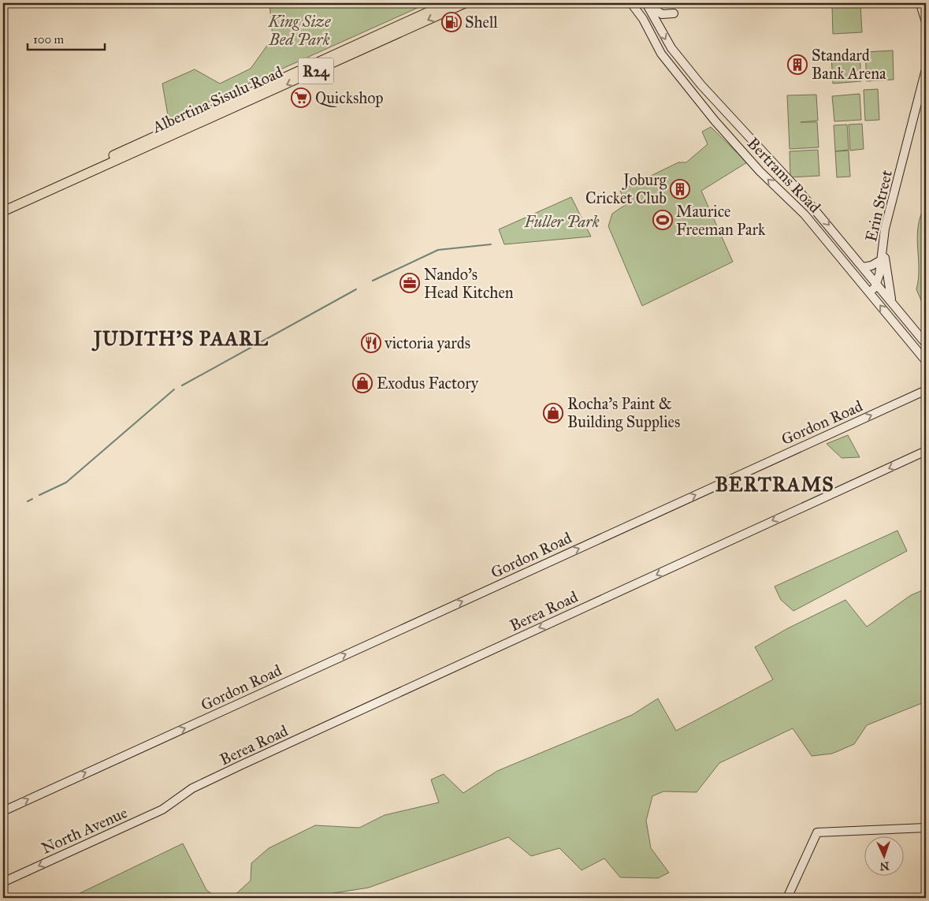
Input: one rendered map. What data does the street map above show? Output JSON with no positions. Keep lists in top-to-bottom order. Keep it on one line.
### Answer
{"streets":{"main road":["R24","Albertina Sisulu Road"],"street":["Bertrams Road","Erin Street","Gordon Road","Berea Road","North Avenue"]},"crossings":[["Bertrams Road","Erin Street"],["Berea Road","North Avenue"]],"one_way":["Gordon Road","Berea Road","North Avenue"],"districts":["JUDITH'S PAARL","BERTRAMS"],"parks":["King Size Bed Park","Fuller Park"],"places":{"fuel station":["Shell"],"building":["Standard Bank Arena","Joburg Cricket Club"],"supermarket":["Quickshop"],"sports":["Maurice Freeman Park"],"office":["Nando's Head Kitchen"],"restaurant":["victoria yards"],"shop":["Exodus Factory","Rocha's Paint & Building Supplies"]},"scale_bar":"100 m","north":"bottom"}
